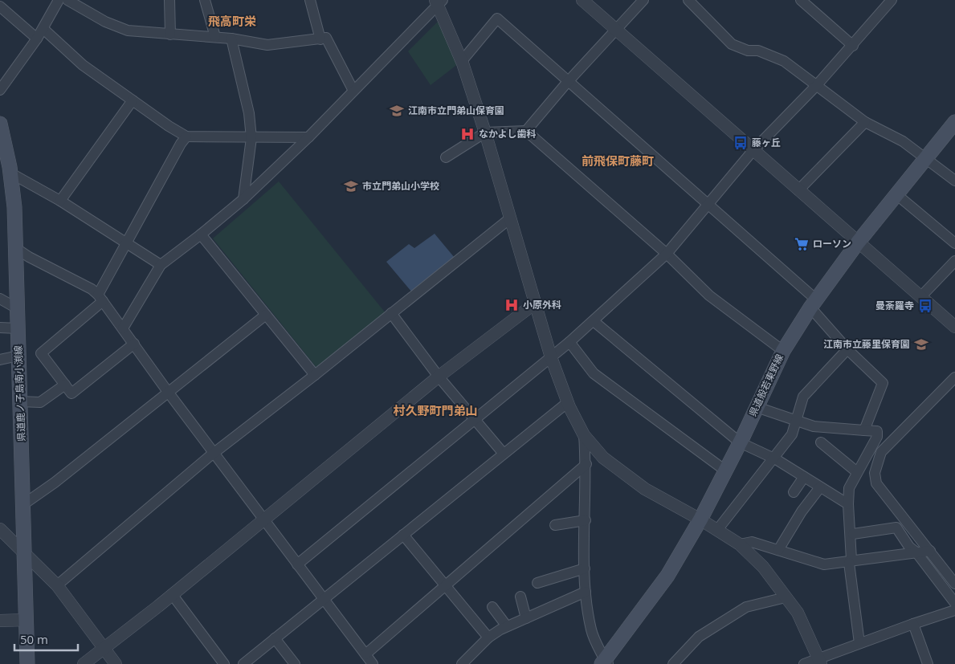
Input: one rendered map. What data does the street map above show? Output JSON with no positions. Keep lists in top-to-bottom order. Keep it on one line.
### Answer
{"streets":{"main road":["県道般若東野線","県道鹿ノ子島南小渕線"]},"districts":["飛高町栄","前飛保町藤町","村久野町門弟山"],"places":{"school or university":["江南市立門弟山保育園","市立門弟山小学校","江南市立藤里保育園"],"hospital":["なかよし歯科","小原外科"],"bus stop":["藤ヶ丘","曼荼羅寺"],"supermarket":["ローソン"]},"scale_bar":"50 m"}
